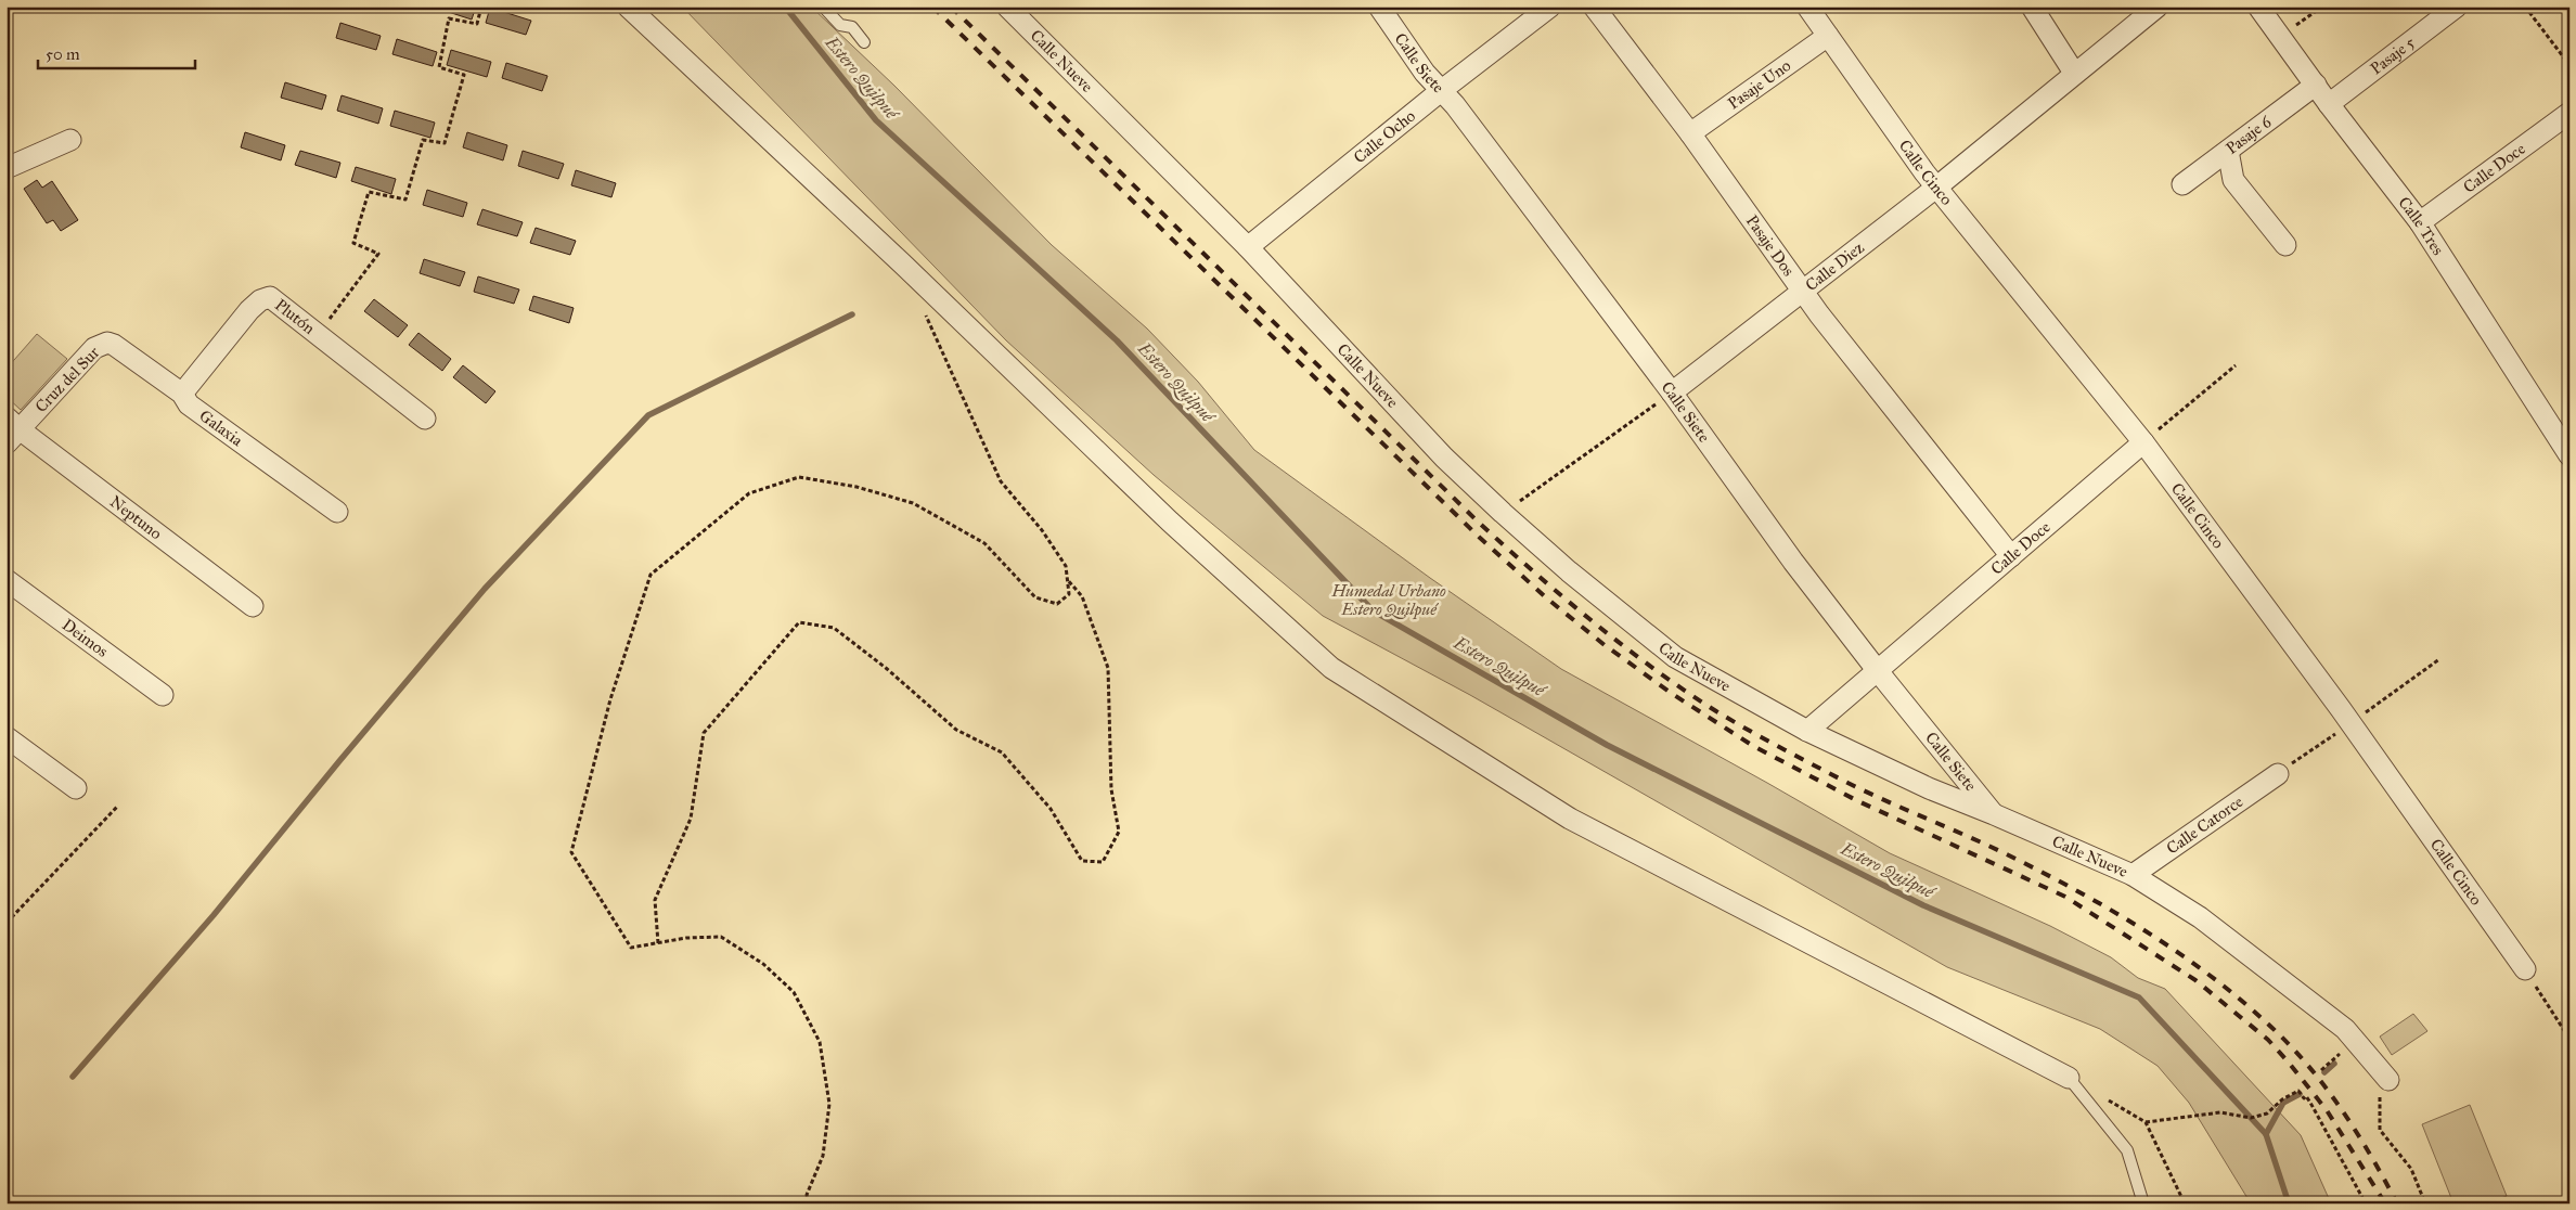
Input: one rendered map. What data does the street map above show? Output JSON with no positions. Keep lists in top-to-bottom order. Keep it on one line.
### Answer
{"streets":{"street":["Pasaje 5","Calle Nueve","Calle Siete","Pasaje Uno","Pasaje 6","Calle Ocho","Calle Doce","Calle Cinco","Calle Tres","Pasaje Dos","Calle Diez","Plutón","Cruz del Sur","Galaxia","Neptuno","Deimos","Calle Catorce"]},"crossings":[["Pasaje 5","Calle Tres"],["Calle Nueve","Calle Siete"],["Calle Nueve","Calle Ocho"],["Calle Nueve","Calle Doce"],["Calle Nueve","Calle Catorce"],["Calle Siete","Calle Ocho"],["Calle Siete","Calle Doce"],["Calle Siete","Calle Diez"],["Pasaje Uno","Calle Cinco"],["Pasaje Uno","Pasaje Dos"],["Pasaje 6","Calle Tres"],["Calle Doce","Calle Cinco"],["Calle Doce","Calle Tres"],["Calle Doce","Pasaje Dos"],["Calle Cinco","Calle Diez"],["Pasaje Dos","Calle Diez"],["Plutón","Galaxia"],["Cruz del Sur","Galaxia"],["Cruz del Sur","Neptuno"]],"water":["Estero Quilpué"],"parks":["Humedal Urbano Estero Quilpué"],"scale_bar":"50 m"}
